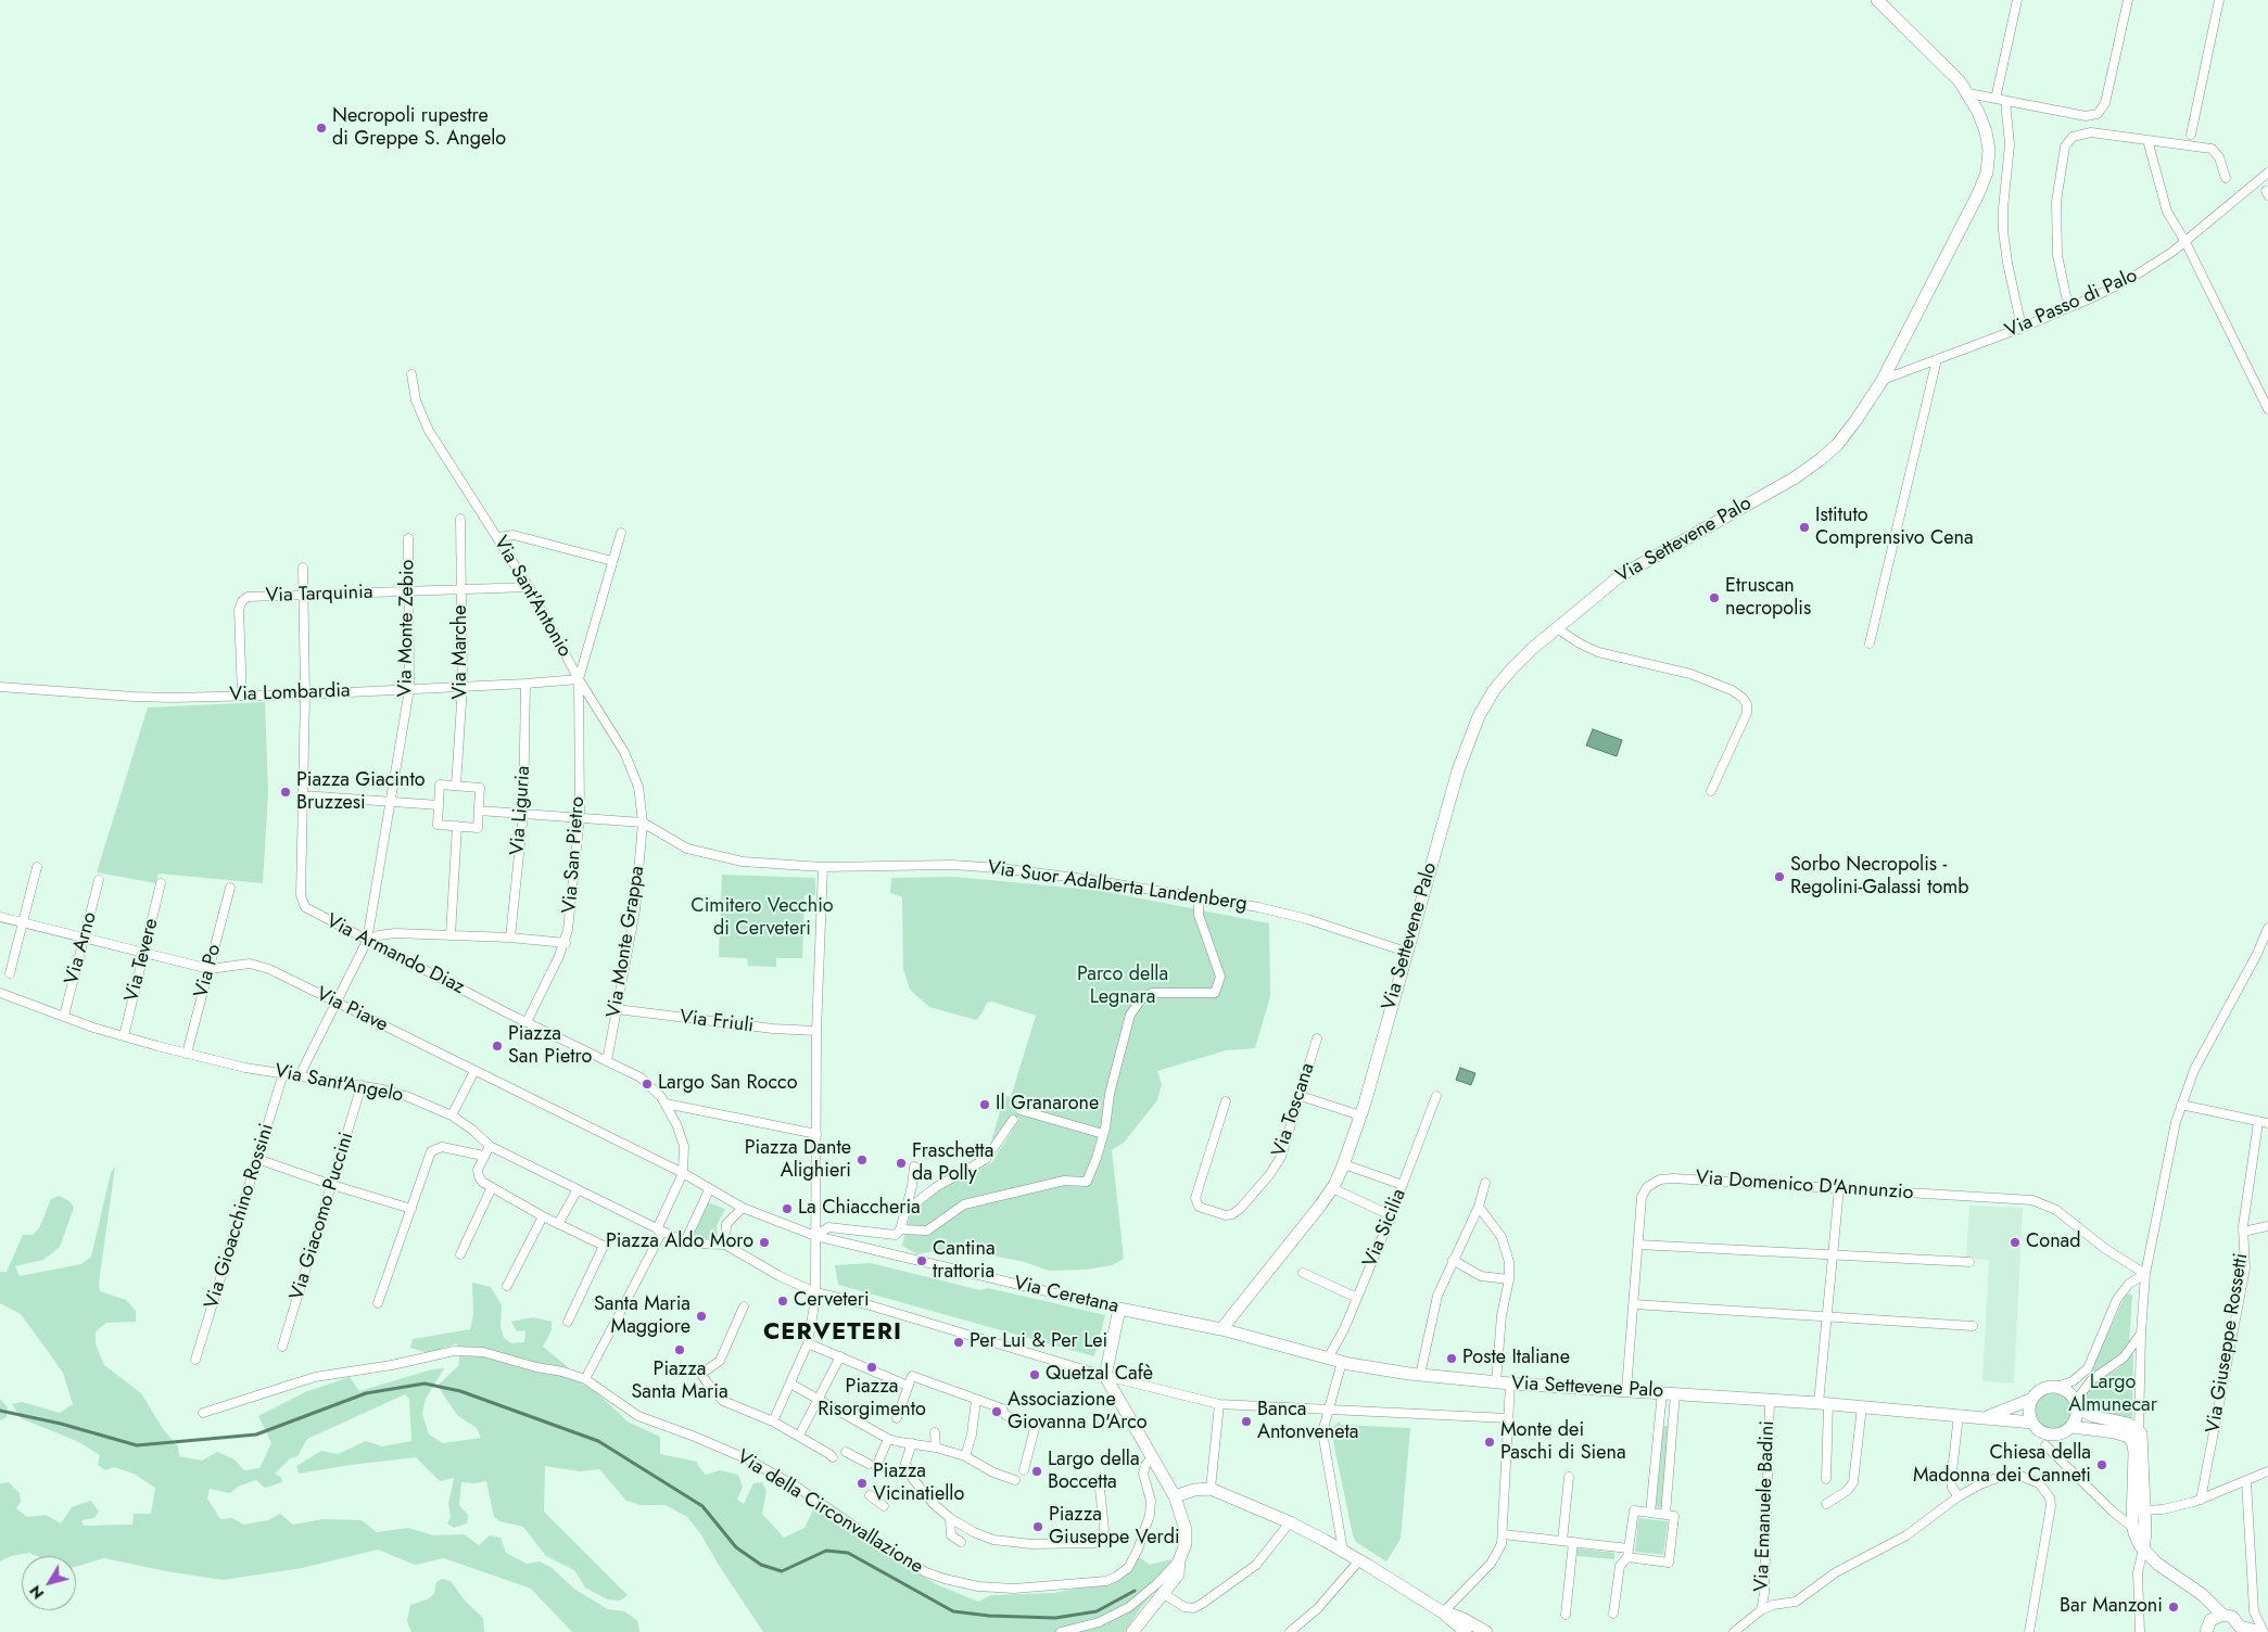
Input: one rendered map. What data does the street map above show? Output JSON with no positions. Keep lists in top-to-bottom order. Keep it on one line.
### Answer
{"streets":{"street":["Via Passo di Palo","Via Settevene Palo","Via Tarquinia","Via Sant'Antonio","Via Monte Zebio","Via Marche","Via Lombardia","Via Liguria","Via San Pietro","Via Suor Adalberta Landenberg","Via Monte Grappa","Via Arno","Via Armando Diaz","Via Tevere","Via Po","Via Piave","Via Friuli","Via Sant'Angelo","Via Toscana","Via Domenico D'Annunzio","Via Gioacchino Rossini","Via Giacomo Puccini","Via Sicilia","Via Ceretana","Via Giuseppe Rossetti","Via Emanuele Badini","Via della Circonvallazione"]},"crossings":[["Via Passo di Palo","Via Settevene Palo"],["Via Settevene Palo","Via Suor Adalberta Landenberg"],["Via Settevene Palo","Via Domenico D'Annunzio"],["Via Settevene Palo","Via Sicilia"],["Via Settevene Palo","Via Ceretana"],["Via Settevene Palo","Via Emanuele Badini"],["Via Tarquinia","Via Sant'Antonio"],["Via Tarquinia","Via Monte Zebio"],["Via Tarquinia","Via Marche"],["Via Tarquinia","Via Lombardia"],["Via Tarquinia","Via Armando Diaz"],["Via Sant'Antonio","Via Lombardia"],["Via Sant'Antonio","Via San Pietro"],["Via Sant'Antonio","Via Suor Adalberta Landenberg"],["Via Sant'Antonio","Via Monte Grappa"],["Via Monte Zebio","Via Lombardia"],["Via Monte Zebio","Via Armando Diaz"],["Via Monte Zebio","Via Piave"],["Via Monte Zebio","Via Sant'Angelo"],["Via Marche","Via Lombardia"],["Via Lombardia","Via Liguria"],["Via Lombardia","Via San Pietro"],["Via Lombardia","Via Armando Diaz"],["Via San Pietro","Via Armando Diaz"],["Via Suor Adalberta Landenberg","Via Monte Grappa"],["Via Monte Grappa","Via Armando Diaz"],["Via Monte Grappa","Via Friuli"],["Via Arno","Via Piave"],["Via Arno","Via Sant'Angelo"],["Via Armando Diaz","Via Piave"],["Via Tevere","Via Piave"],["Via Tevere","Via Sant'Angelo"],["Via Po","Via Piave"],["Via Po","Via Sant'Angelo"],["Via Sant'Angelo","Via Gioacchino Rossini"],["Via Sant'Angelo","Via Giacomo Puccini"]],"districts":["CERVETERI"],"parks":["Cimitero Vecchio di Cerveteri","Parco della Legnara","Largo Almunecar"],"places":["Necropoli rupestre di Greppe S. Angelo","Istituto Comprensivo Cena","Etruscan necropolis","Piazza Giacinto Bruzzesi","Sorbo Necropolis - Regolini-Galassi tomb","Piazza San Pietro","Largo San Rocco","Il Granarone","Piazza Dante Alighieri","Fraschetta da Polly","La Chiaccheria","Piazza Aldo Moro","Conad","Cantina trattoria","Cerveteri","Santa Maria Maggiore","Per Lui & Per Lei","Piazza Santa Maria","Poste Italiane","Piazza Risorgimento","Quetzal Cafè","Associazione Giovanna D'Arco","Banca Antonveneta","Monte dei Paschi di Siena","Chiesa della Madonna dei Canneti","Largo della Boccetta","Piazza Vicinatiello","Piazza Giuseppe Verdi","Bar Manzoni"],"north":"bottom left"}
